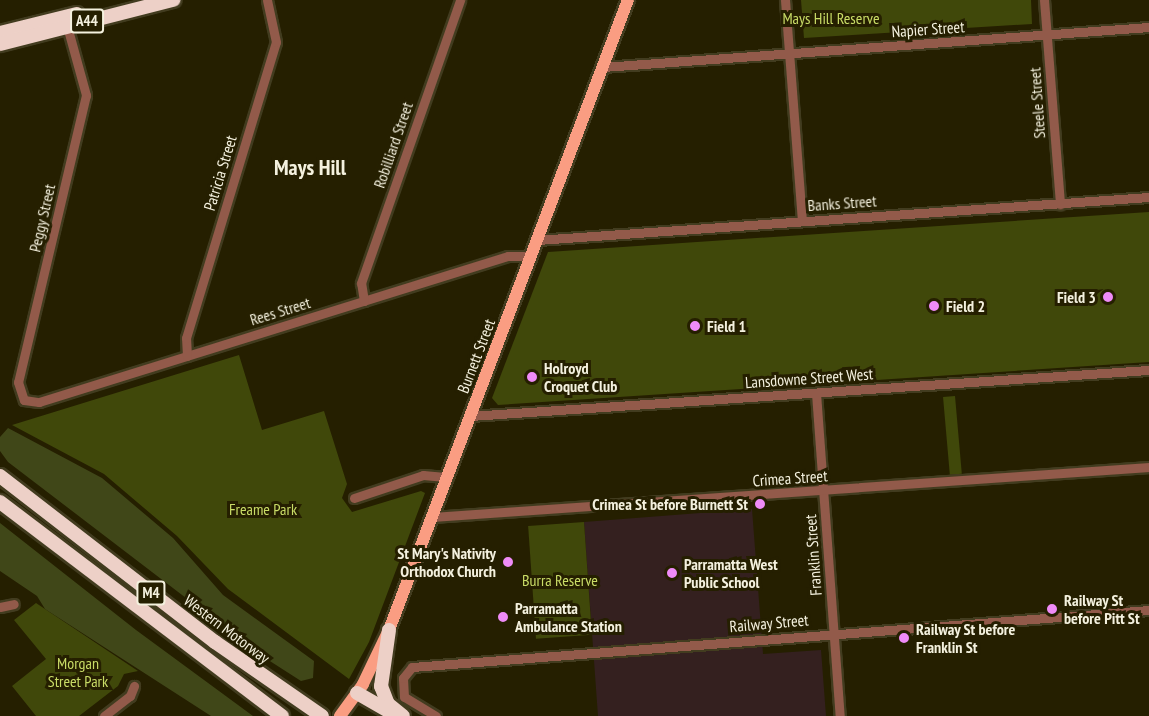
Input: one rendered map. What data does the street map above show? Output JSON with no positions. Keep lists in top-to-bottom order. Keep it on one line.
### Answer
{"streets":{"highway":["A44","M4","Western Motorway"],"main road":["Burnett Street"],"street":["Napier Street","Steele Street","Robilliard Street","Patricia Street","Banks Street","Peggy Street","Rees Street","Lansdowne Street West","Crimea Street","Franklin Street","Railway Street"]},"crossings":[["A44","Peggy Street"],["Napier Street","Steele Street"],["Napier Street","Burnett Street"],["Steele Street","Banks Street"],["Robilliard Street","Rees Street"],["Patricia Street","Rees Street"],["Banks Street","Burnett Street"],["Peggy Street","Rees Street"],["Rees Street","Burnett Street"],["Burnett Street","Lansdowne Street West"],["Burnett Street","Crimea Street"],["Lansdowne Street West","Franklin Street"],["Crimea Street","Franklin Street"],["Franklin Street","Railway Street"]],"districts":["Mays Hill"],"parks":["Mays Hill Reserve","Freame Park","Burra Reserve","Morgan Street Park"],"places":["Field 3","Field 2","Field 1","Holroyd Croquet Club","Crimea St before Burnett St","St Mary's Nativity Orthodox Church","Parramatta West Public School","Railway St before Pitt St","Parramatta Ambulance Station","Railway St before Franklin St"]}
